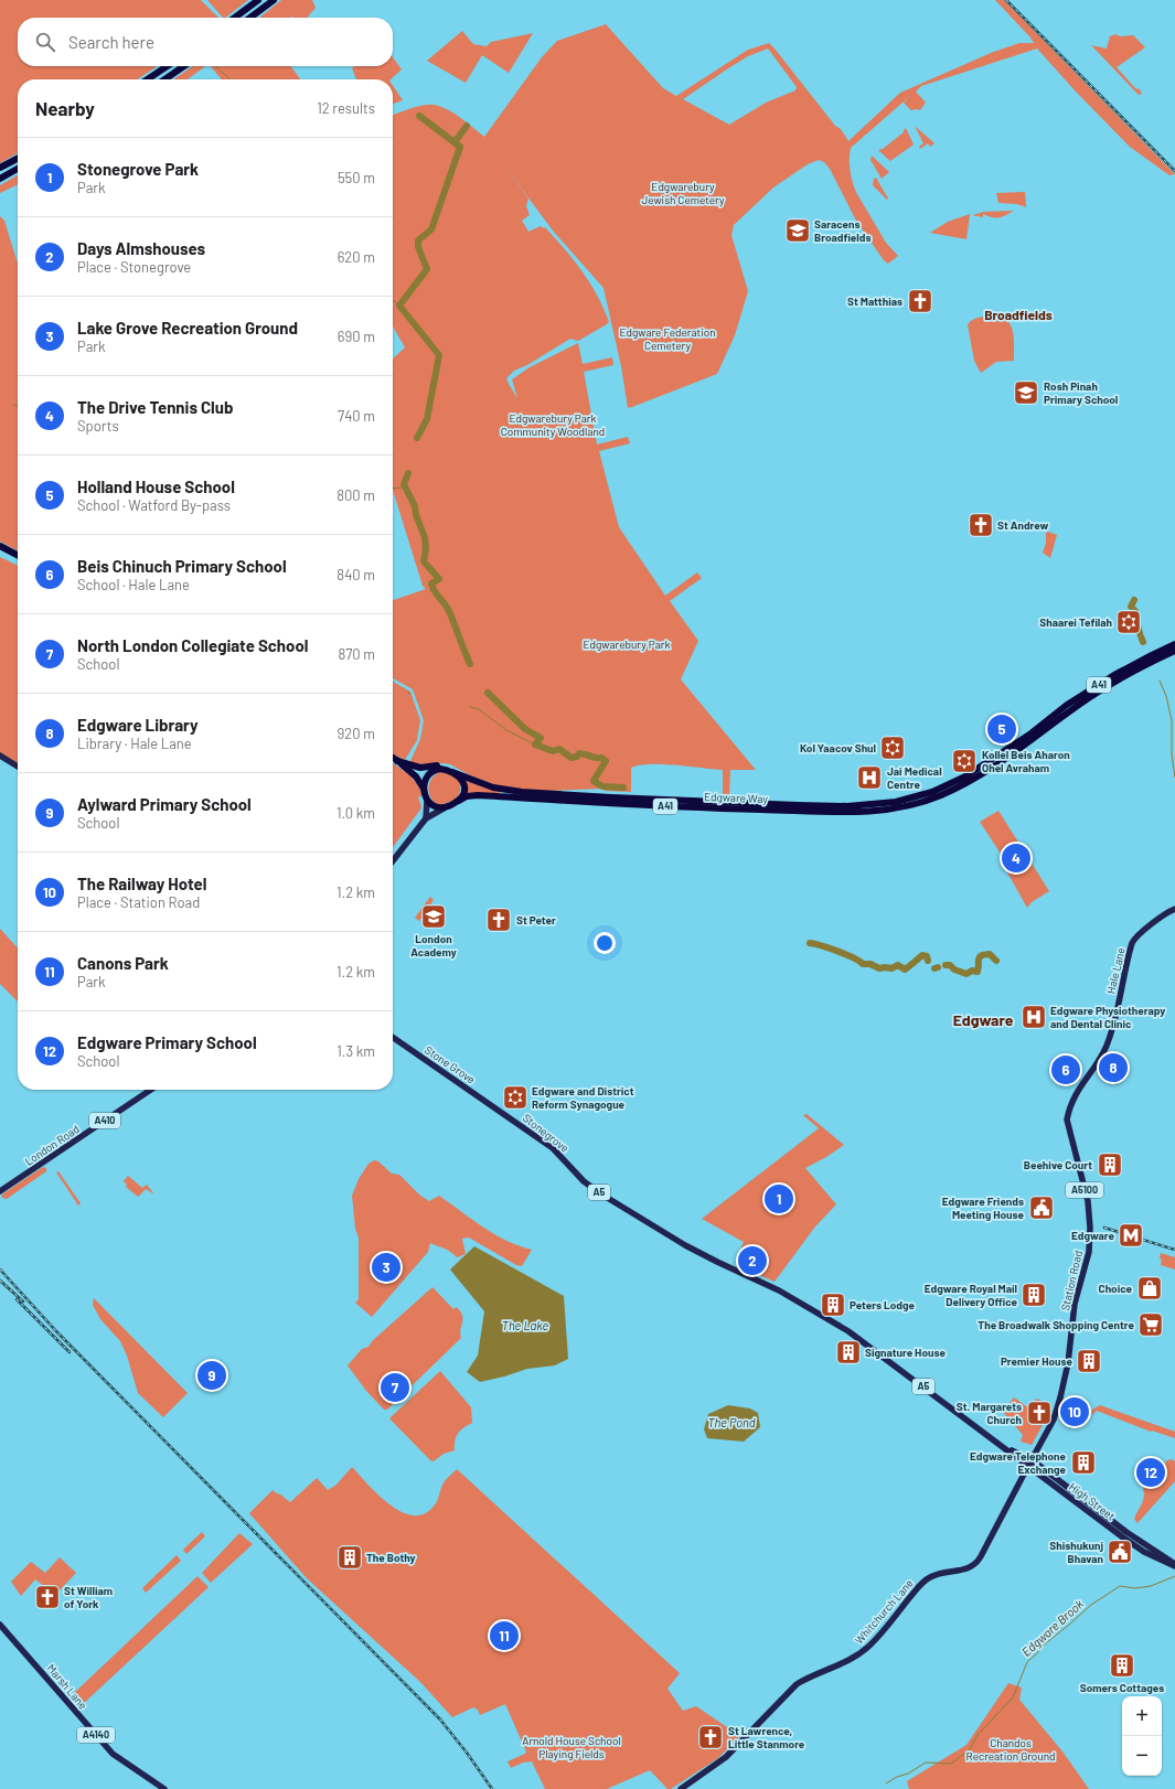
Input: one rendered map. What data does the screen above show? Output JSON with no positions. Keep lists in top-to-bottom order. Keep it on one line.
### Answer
{"streets":{"highway":["A41","Edgware Way"],"main road":["Hale Lane","Stone Grove","A410","Stonegrove","London Road","A5100","A5","Station Road","High Street","Whitchurch Lane","Marsh Lane","A4140"]},"crossings":[["A41","Edgware Way"],["Hale Lane","Station Road"],["Stone Grove","Stonegrove"],["Stonegrove","High Street"],["Station Road","High Street"],["Station Road","Whitchurch Lane"],["High Street","Whitchurch Lane"]],"districts":["Broadfields","Edgware"],"water":["The Lake","The Pond","Edgware Brook"],"parks":["Edgwarebury Jewish Cemetery","Edgware Federation Cemetery","Edgwarebury Park Community Woodland","Edgwarebury Park","Arnold House School Playing Fields","Chandos Recreation Ground"],"places":{"school or university":["Saracens Broadfields","Rosh Pinah Primary School","London Academy"],"church":["St Matthias","St Andrew","St Peter","St. Margarets Church","St William of York","St Lawrence, Little Stanmore"],"synagogue":["Shaarei Tefilah","Kol Yaacov Shul","Kollel Beis Aharon Ohel Avraham","Edgware and District Reform Synagogue"],"hospital":["Jai Medical Centre","Edgware Physiotherapy and Dental Clinic"],"building":["Beehive Court","Edgware Royal Mail Delivery Office","Peters Lodge","Signature House","Premier House","Edgware Telephone Exchange","The Bothy","Somers Cottages"],"public building":["Edgware Friends Meeting House","Shishukunj Bhavan"],"metro station":["Edgware"],"shop":["Choice"],"supermarket":["The Broadwalk Shopping Centre"]},"page":{"search":"Search here","heading":["Nearby","12 results"],"list":[{"mark":"1","name":"Stonegrove Park","note":"Park","value":"550 m"},{"mark":"2","name":"Days Almshouses","note":"Place · Stonegrove","value":"620 m"},{"mark":"3","name":"Lake Grove Recreation Ground","note":"Park","value":"690 m"},{"mark":"4","name":"The Drive Tennis Club","note":"Sports","value":"740 m"},{"mark":"5","name":"Holland House School","note":"School · Watford By-pass","value":"800 m"},{"mark":"6","name":"Beis Chinuch Primary School","note":"School · Hale Lane","value":"840 m"},{"mark":"7","name":"North London Collegiate School","note":"School","value":"870 m"},{"mark":"8","name":"Edgware Library","note":"Library · Hale Lane","value":"920 m"},{"mark":"9","name":"Aylward Primary School","note":"School","value":"1.0 km"},{"mark":"10","name":"The Railway Hotel","note":"Place · Station Road","value":"1.2 km"},{"mark":"11","name":"Canons Park","note":"Park","value":"1.2 km"},{"mark":"12","name":"Edgware Primary School","note":"School","value":"1.3 km"}],"pins":["5","4","8","6","1","2","3","9","7","10","12","11"],"map_buttons":["+","−"]}}
